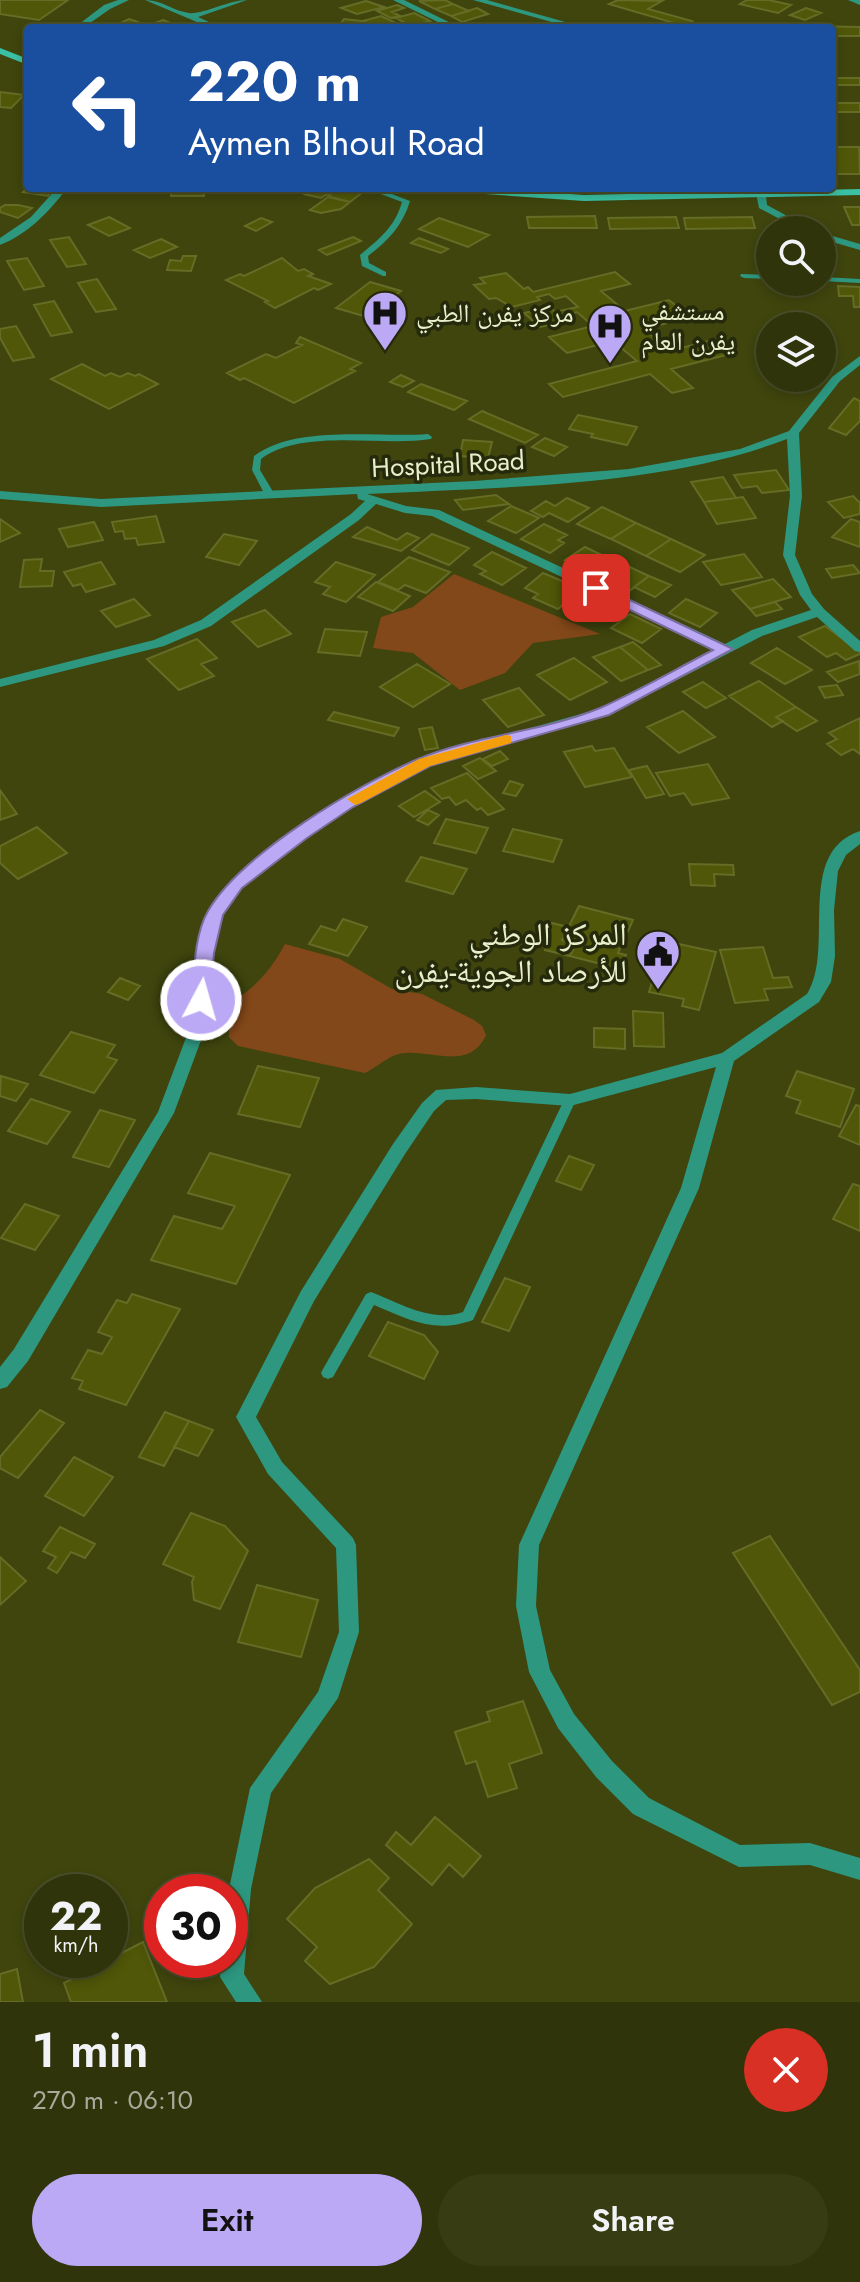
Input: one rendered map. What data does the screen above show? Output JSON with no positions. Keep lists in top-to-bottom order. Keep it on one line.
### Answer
{"streets":{"street":["Hospital Road"]},"places":{"hospital":["مركز يفرن الطبي","مستشفي يفرن العام"],"public building":["المركز الوطني للأرصاد الجوية-يفرن"]},"page":{"turn":["220 m","Aymen Blhoul Road"],"speed":"22 km/h","limit":"30","heading":["1 min","270 m · 06:10"],"buttons":["Exit","Share"]}}
